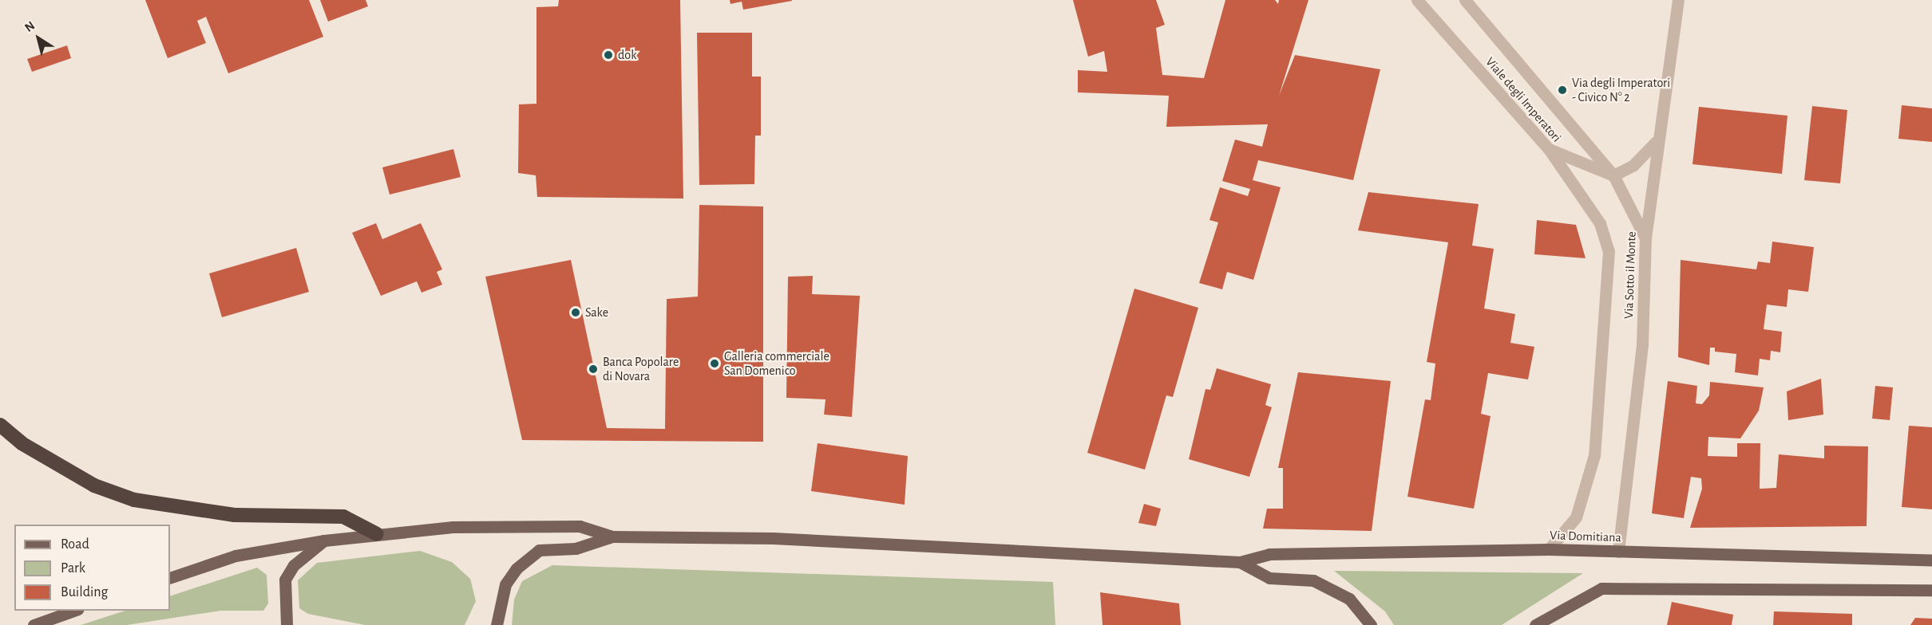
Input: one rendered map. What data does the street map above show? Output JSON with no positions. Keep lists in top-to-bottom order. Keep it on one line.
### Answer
{"streets":{"main road":["Via Domitiana"],"street":["Viale degli Imperatori","Via Sotto il Monte"]},"crossings":[["Viale degli Imperatori","Via Sotto il Monte"],["Via Sotto il Monte","Via Domitiana"]],"places":["dok","Via degli Imperatori - Civico N° 2","Sake","Galleria commerciale San Domenico","Banca Popolare di Novara"],"legend":["Road","Park","Building"],"north":"top left"}
